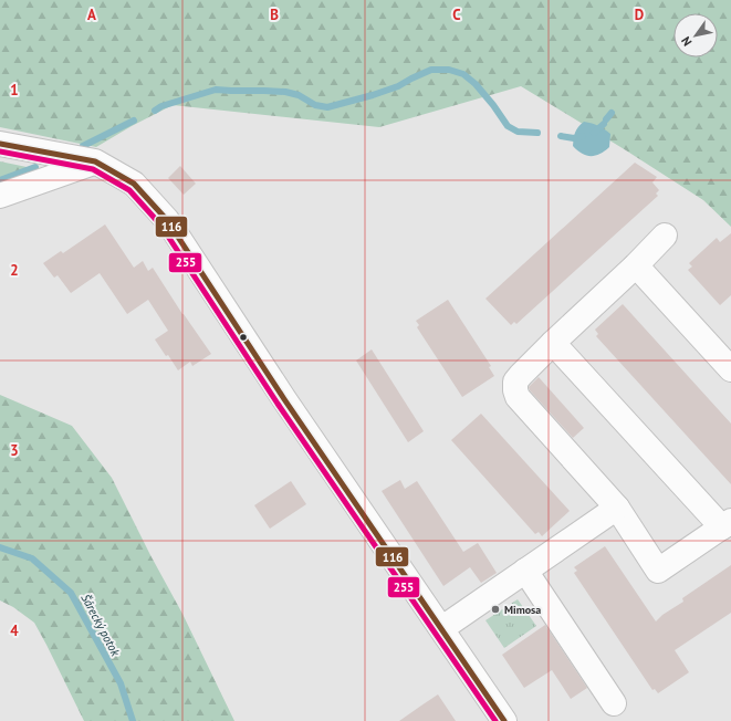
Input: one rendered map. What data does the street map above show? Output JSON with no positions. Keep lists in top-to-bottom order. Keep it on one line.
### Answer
{"water":["Šárecký potok"],"places":["Mimosa"],"lines":["transit line 116","transit line 255"],"north":"bottom left","grid":{"columns":["A","B","C","D"],"rows":["1","2","3","4"]}}
